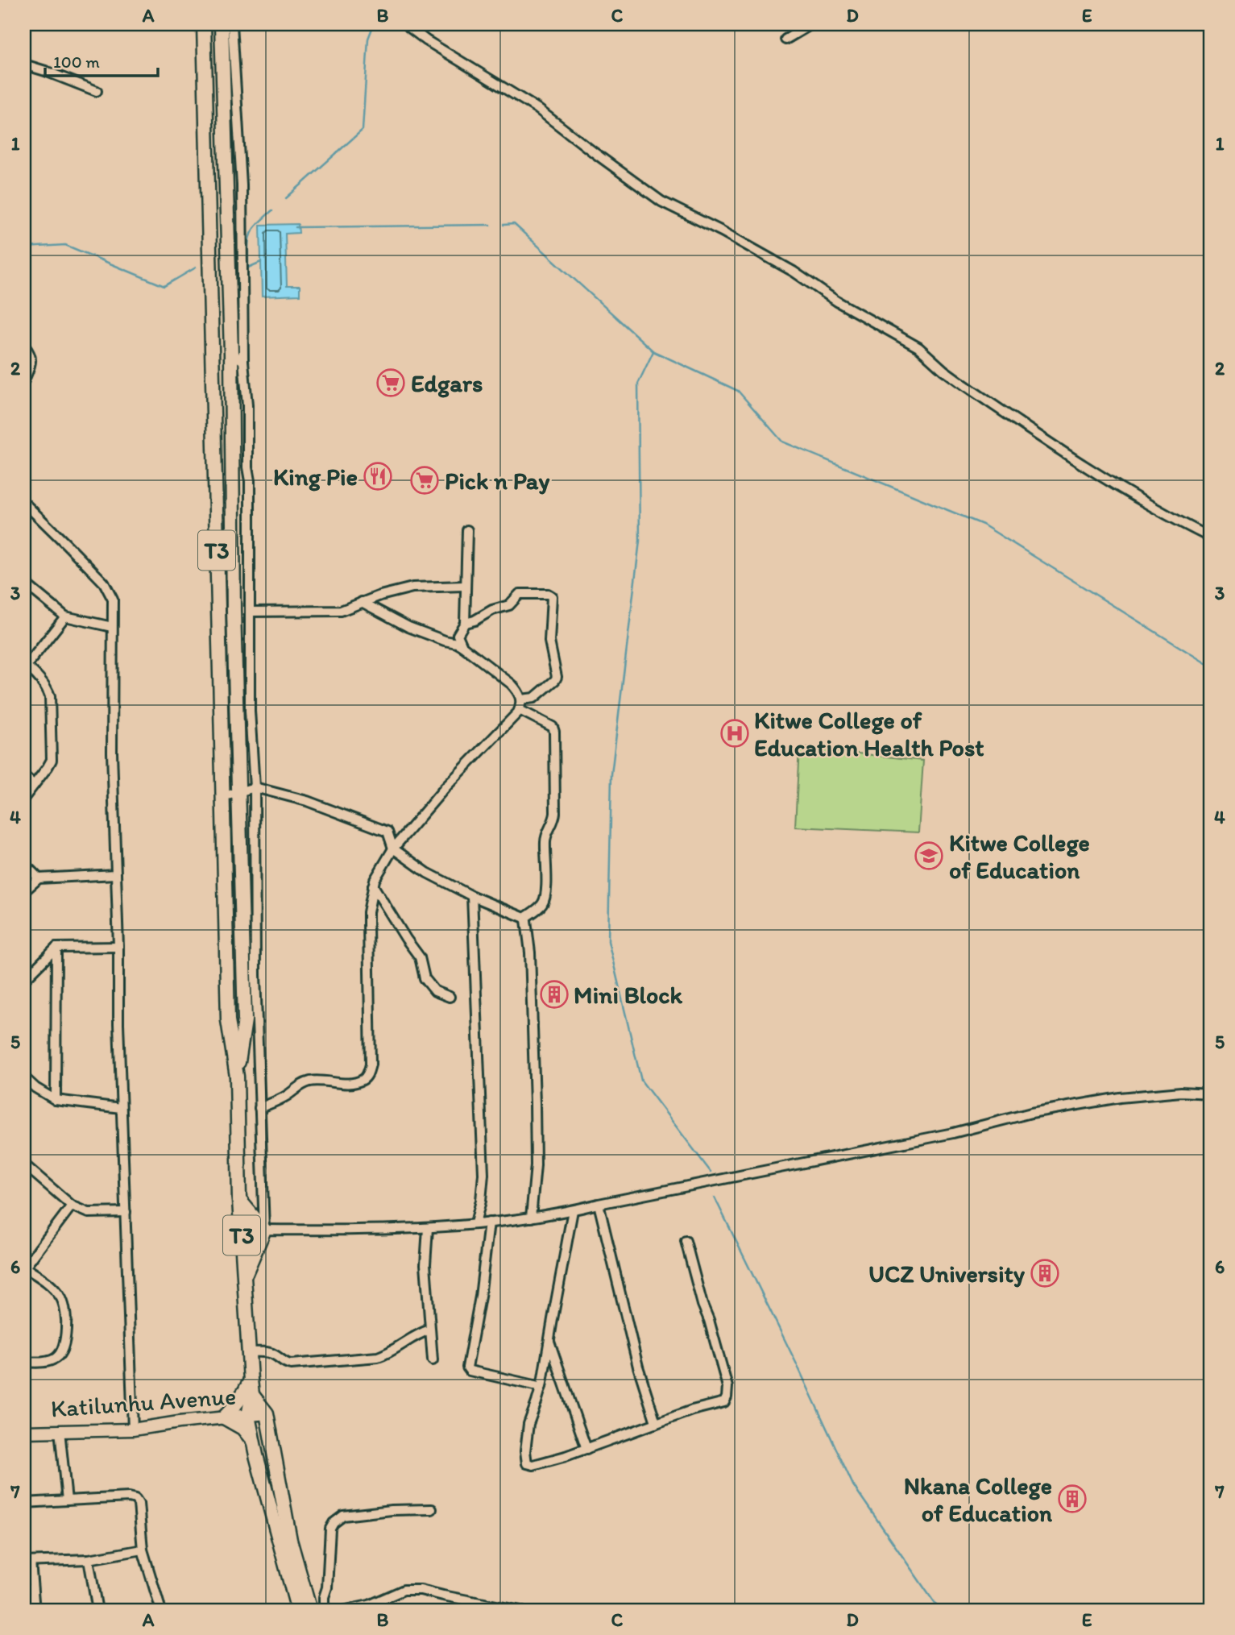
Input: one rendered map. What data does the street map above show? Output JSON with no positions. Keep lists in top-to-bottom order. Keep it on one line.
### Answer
{"streets":{"highway":["T3"],"main road":["Katilunhu Avenue"]},"crossings":[["T3","Katilunhu Avenue"]],"places":{"supermarket":["Edgars","Pick n Pay"],"restaurant":["King Pie"],"hospital":["Kitwe College of Education Health Post"],"school or university":["Kitwe College of Education"],"building":["Mini Block","UCZ University","Nkana College of Education"]},"scale_bar":"100 m","grid":{"columns":["A","B","C","D","E"],"rows":["1","2","3","4","5","6","7"]}}
